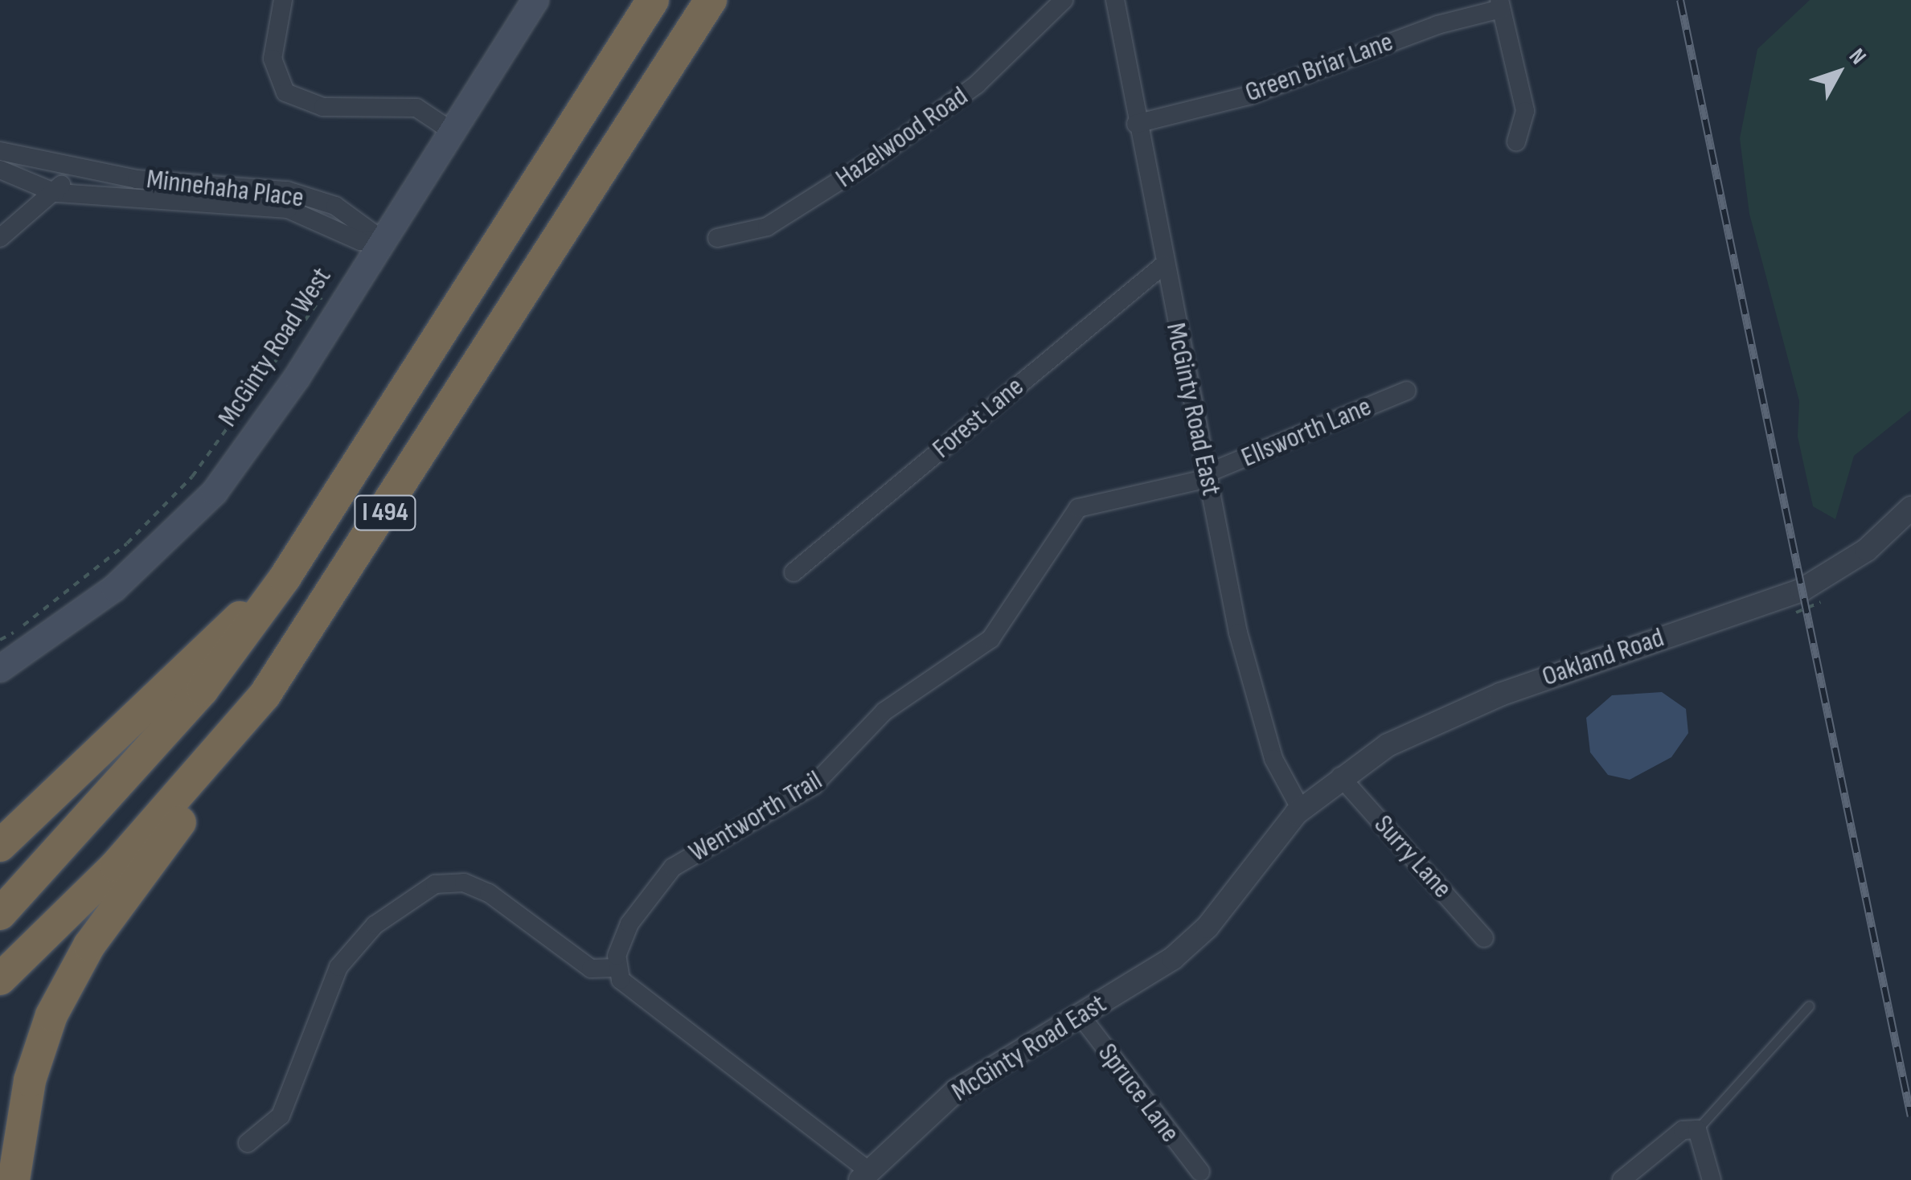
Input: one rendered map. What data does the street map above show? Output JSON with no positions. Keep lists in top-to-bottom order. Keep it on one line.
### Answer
{"streets":{"highway":["I 494"],"main road":["McGinty Road West"],"street":["Green Briar Lane","Hazelwood Road","Minnehaha Place","McGinty Road East","Forest Lane","Ellsworth Lane","Oakland Road","Wentworth Trail","Surry Lane","Spruce Lane"]},"crossings":[["Green Briar Lane","McGinty Road East"],["Minnehaha Place","McGinty Road West"],["McGinty Road East","Forest Lane"],["McGinty Road East","Ellsworth Lane"],["McGinty Road East","Oakland Road"],["McGinty Road East","Wentworth Trail"],["McGinty Road East","Spruce Lane"],["Ellsworth Lane","Wentworth Trail"],["Oakland Road","Surry Lane"]],"north":"top right"}
